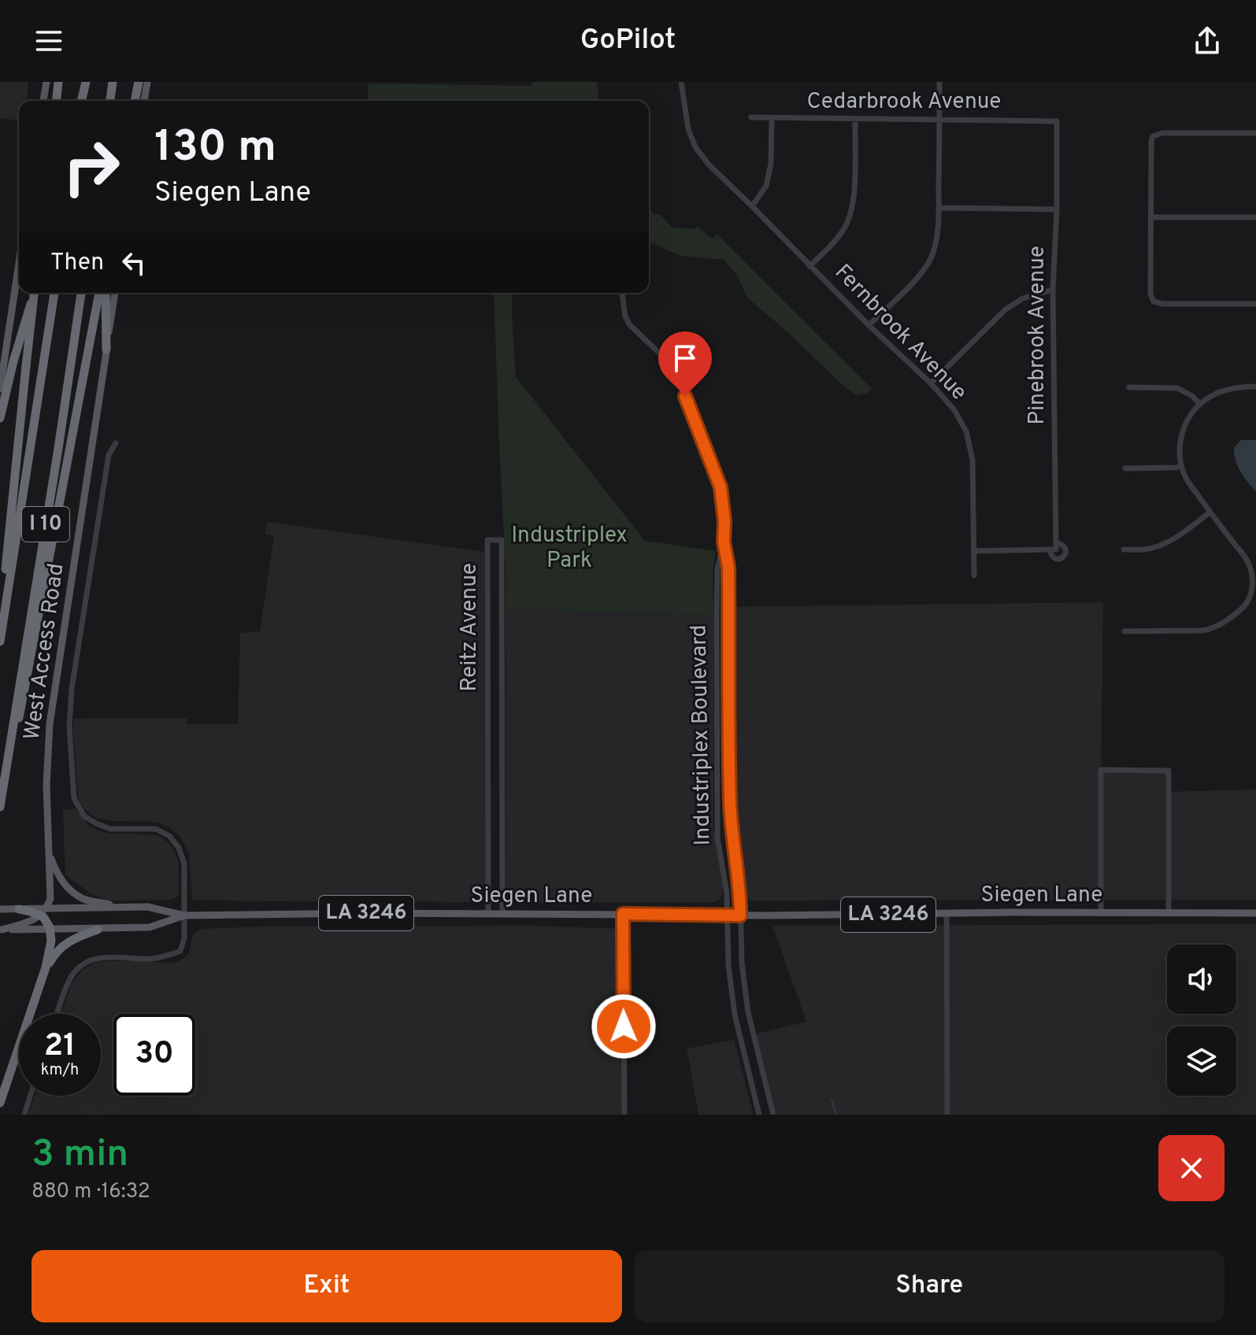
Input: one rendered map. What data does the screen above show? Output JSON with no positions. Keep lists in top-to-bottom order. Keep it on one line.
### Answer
{"streets":{"highway":["I 10"],"main road":["West Access Road","Siegen Lane","LA 3246"],"street":["Cedarbrook Avenue","Fernbrook Avenue","Pinebrook Avenue","Reitz Avenue","Industriplex Boulevard"]},"crossings":[["Cedarbrook Avenue","Pinebrook Avenue"],["Fernbrook Avenue","Pinebrook Avenue"],["Reitz Avenue","Siegen Lane"],["West Access Road","Siegen Lane"],["Industriplex Boulevard","Siegen Lane"]],"parks":["Industriplex Park"],"page":{"header":"GoPilot","turn":["130 m","Siegen Lane"],"then":"Then","speed":"21 km/h","limit":"30","heading":["3 min","880 m · 16:32"],"buttons":["Exit","Share"]}}
